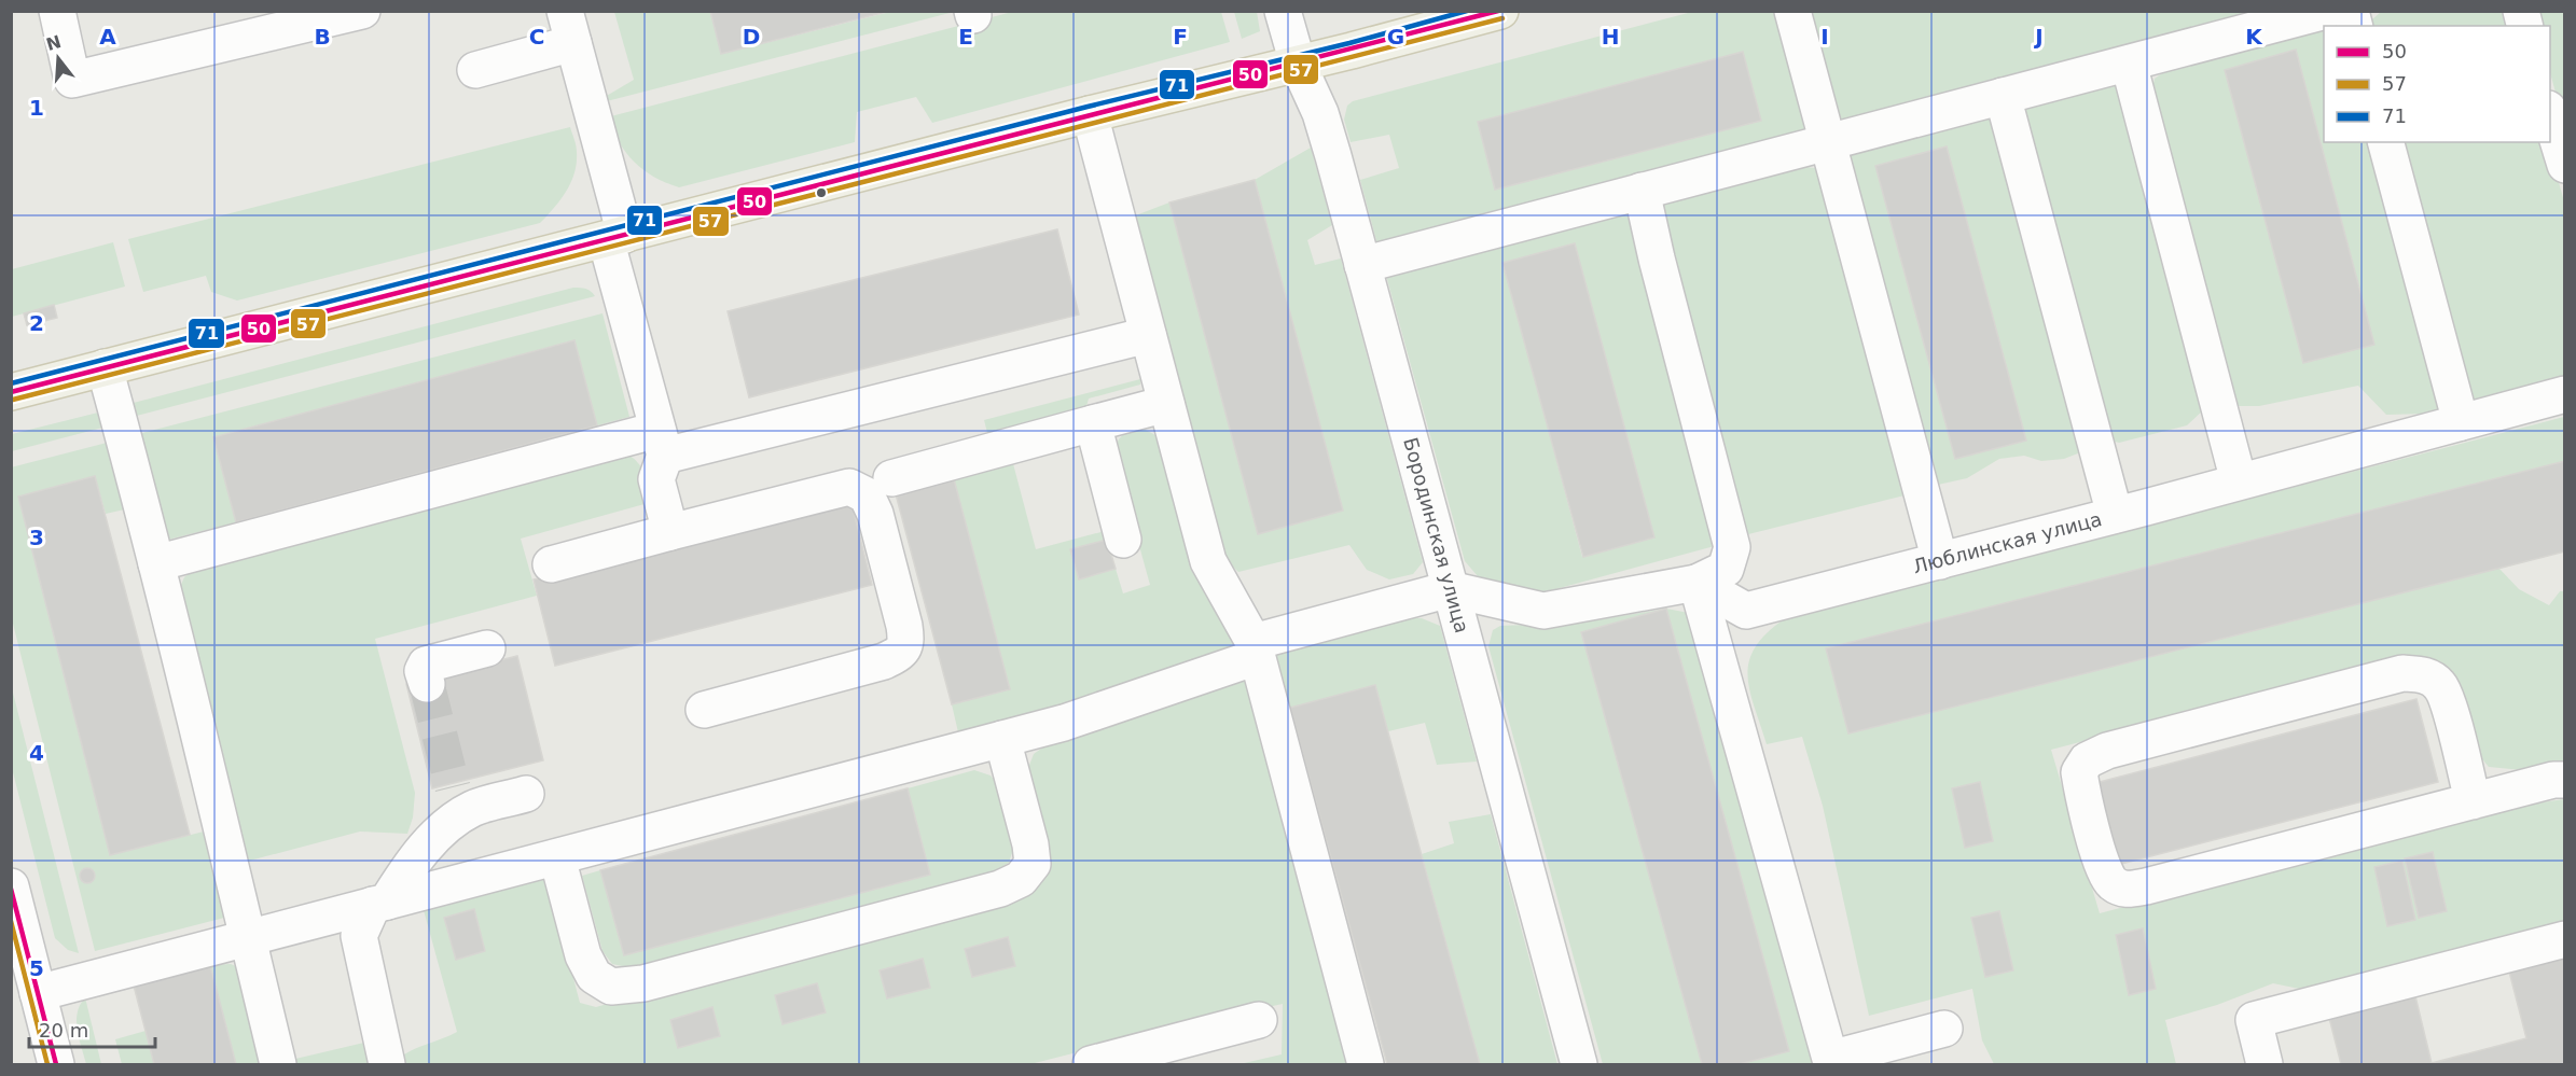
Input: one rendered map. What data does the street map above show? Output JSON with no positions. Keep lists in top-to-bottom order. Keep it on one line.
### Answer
{"streets":{"street":["Бородинская улица","Люблинская улица"]},"lines":["transit line 50","transit line 71","transit line 57"],"legend":["50","57","71"],"scale_bar":"20 m","north":"top","grid":{"columns":["A","B","C","D","E","F","G","H","I","J","K"],"rows":["1","2","3","4","5"]}}
